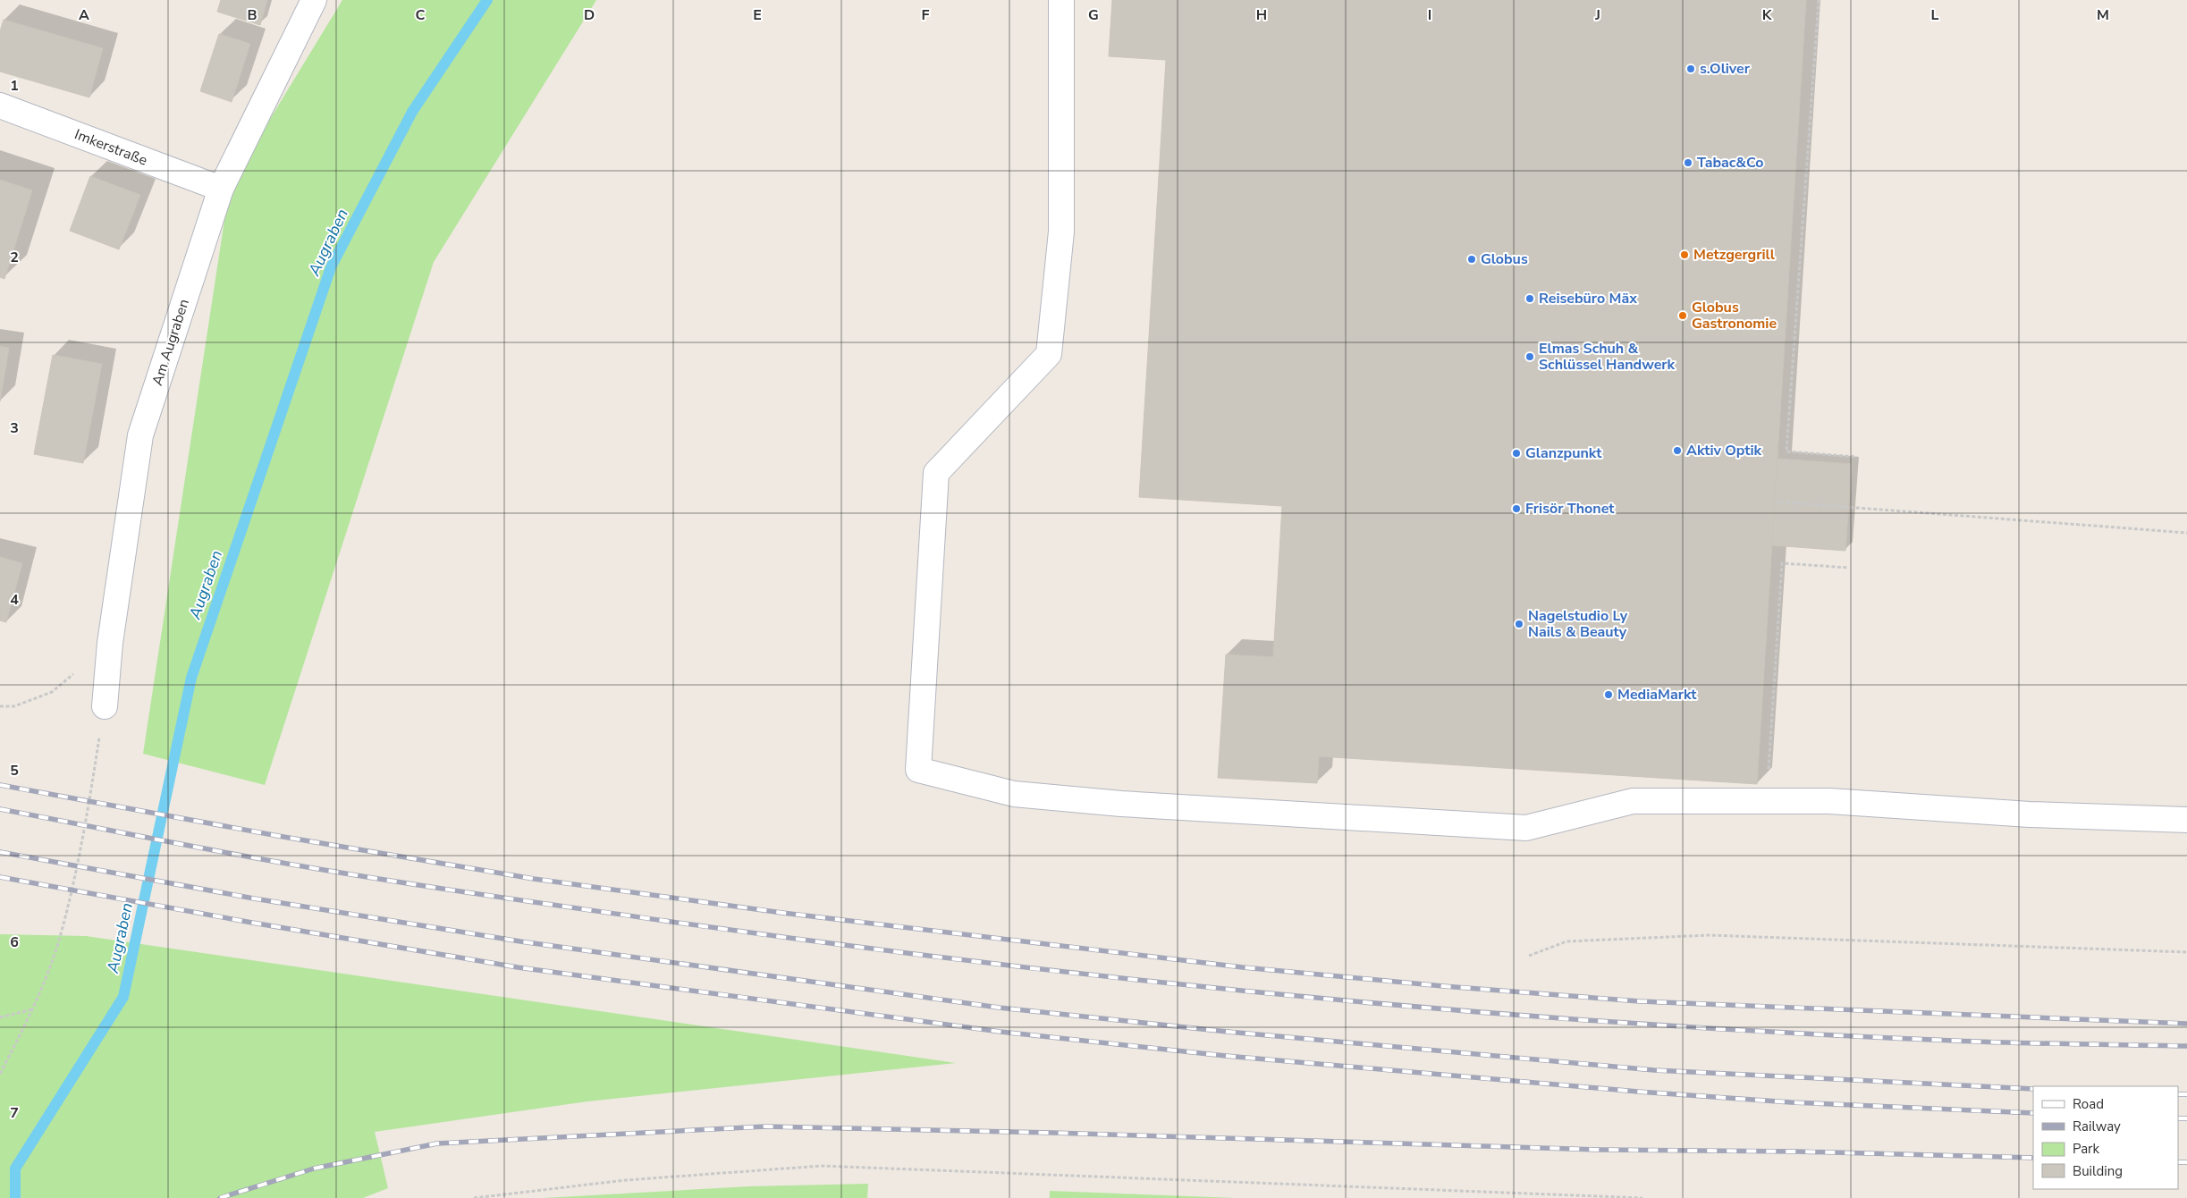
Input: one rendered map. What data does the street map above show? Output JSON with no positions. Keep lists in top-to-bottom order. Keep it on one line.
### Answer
{"streets":{"street":["Imkerstraße","Am Augraben"]},"crossings":[["Imkerstraße","Am Augraben"]],"water":["Augraben"],"places":["s.Oliver","Tabac&Co","Metzgergrill","Globus","Reisebüro Mäx","Globus Gastronomie","Elmas Schuh & Schlüssel Handwerk","Aktiv Optik","Glanzpunkt","Frisör Thonet","Nagelstudio Ly Nails & Beauty","MediaMarkt"],"legend":["Road","Railway","Park","Building"],"grid":{"columns":["A","B","C","D","E","F","G","H","I","J","K","L","M"],"rows":["1","2","3","4","5","6","7"]}}
